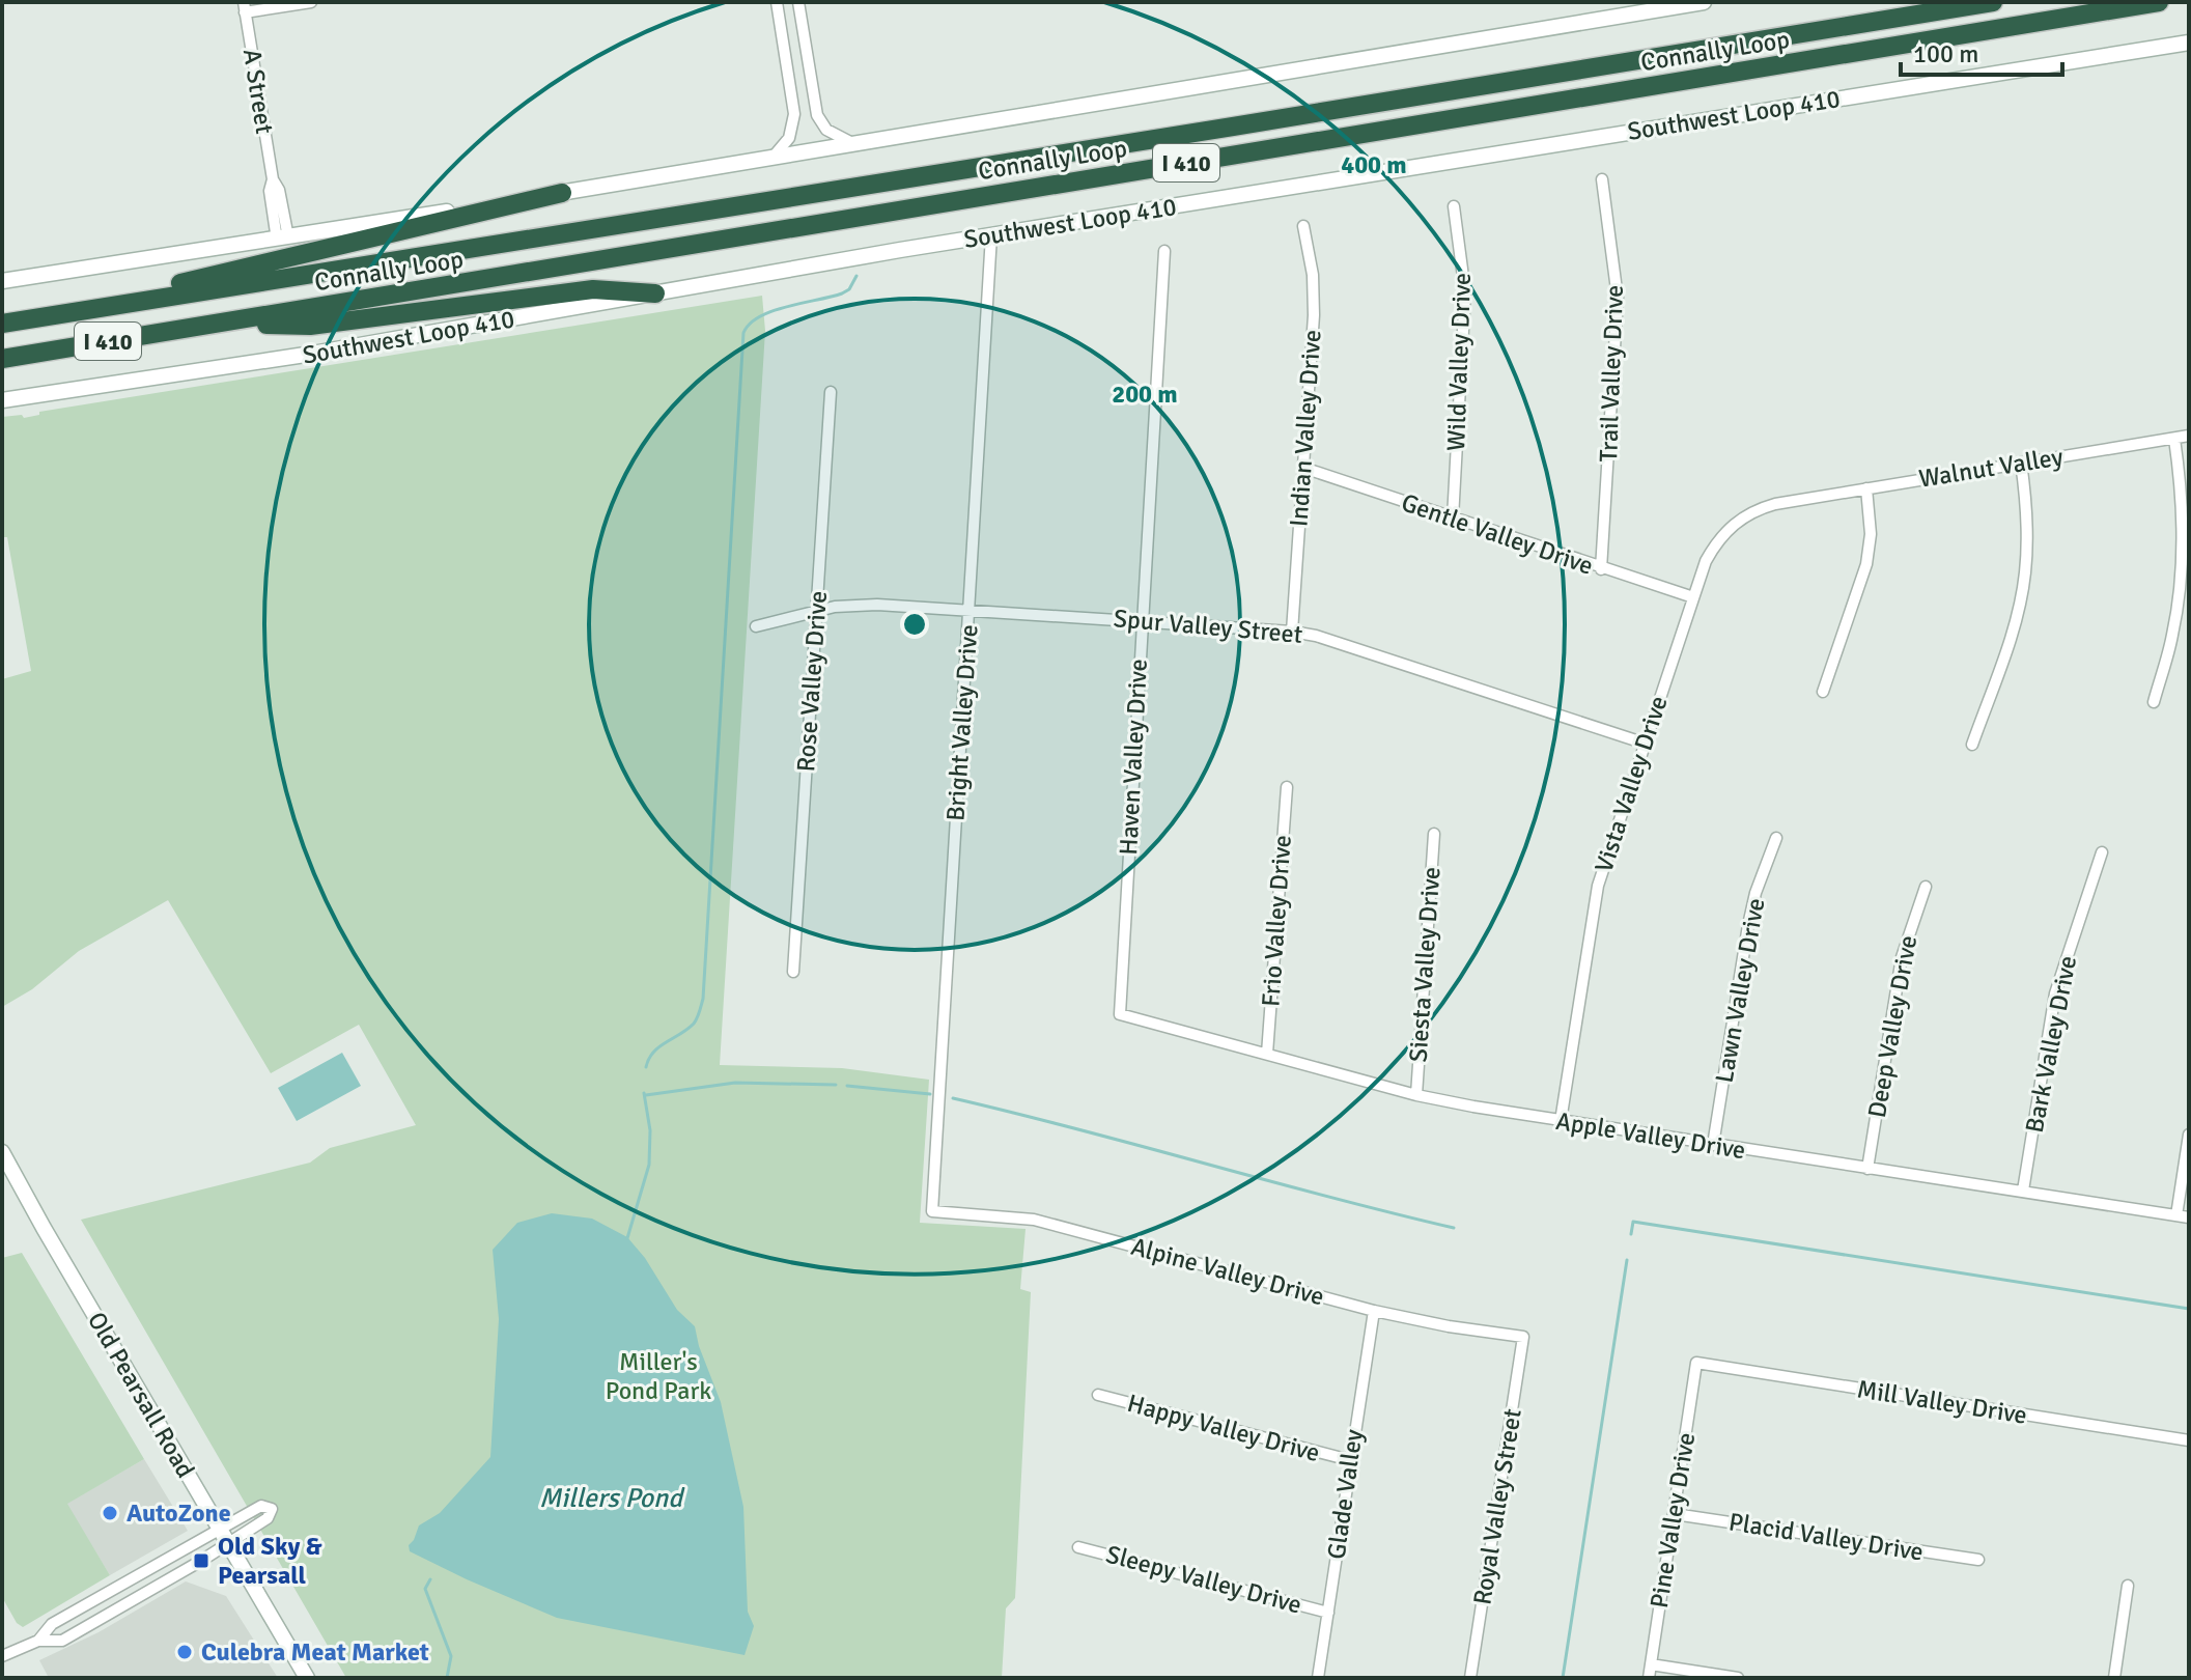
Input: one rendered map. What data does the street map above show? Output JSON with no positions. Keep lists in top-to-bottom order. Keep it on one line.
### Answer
{"streets":{"highway":["Connally Loop","I 410"],"main road":["Southwest Loop 410","Old Pearsall Road"],"street":["A Street","Wild Valley Drive","Trail Valley Drive","Indian Valley Drive","Walnut Valley","Gentle Valley Drive","Spur Valley Street","Rose Valley Drive","Bright Valley Drive","Haven Valley Drive","Vista Valley Drive","Frio Valley Drive","Siesta Valley Drive","Lawn Valley Drive","Deep Valley Drive","Bark Valley Drive","Apple Valley Drive","Alpine Valley Drive","Mill Valley Drive","Happy Valley Drive","Glade Valley","Royal Valley Street","Pine Valley Drive","Placid Valley Drive","Sleepy Valley Drive"]},"crossings":[["Southwest Loop 410","Bright Valley Drive"],["Wild Valley Drive","Gentle Valley Drive"],["Trail Valley Drive","Gentle Valley Drive"],["Indian Valley Drive","Gentle Valley Drive"],["Indian Valley Drive","Spur Valley Street"],["Walnut Valley","Vista Valley Drive"],["Gentle Valley Drive","Vista Valley Drive"],["Spur Valley Street","Rose Valley Drive"],["Spur Valley Street","Bright Valley Drive"],["Spur Valley Street","Haven Valley Drive"],["Spur Valley Street","Vista Valley Drive"],["Bright Valley Drive","Alpine Valley Drive"],["Haven Valley Drive","Apple Valley Drive"],["Vista Valley Drive","Apple Valley Drive"],["Frio Valley Drive","Apple Valley Drive"],["Siesta Valley Drive","Apple Valley Drive"],["Lawn Valley Drive","Apple Valley Drive"],["Deep Valley Drive","Apple Valley Drive"],["Bark Valley Drive","Apple Valley Drive"],["Alpine Valley Drive","Glade Valley"],["Alpine Valley Drive","Royal Valley Street"],["Mill Valley Drive","Pine Valley Drive"],["Happy Valley Drive","Glade Valley"],["Glade Valley","Sleepy Valley Drive"],["Pine Valley Drive","Placid Valley Drive"]],"water":["Millers Pond"],"parks":["Miller's Pond Park"],"places":{"other":["AutoZone","Culebra Meat Market"],"transit":["Old Sky & Pearsall"]},"scale_bar":"100 m","rings":["400 m","200 m"]}
